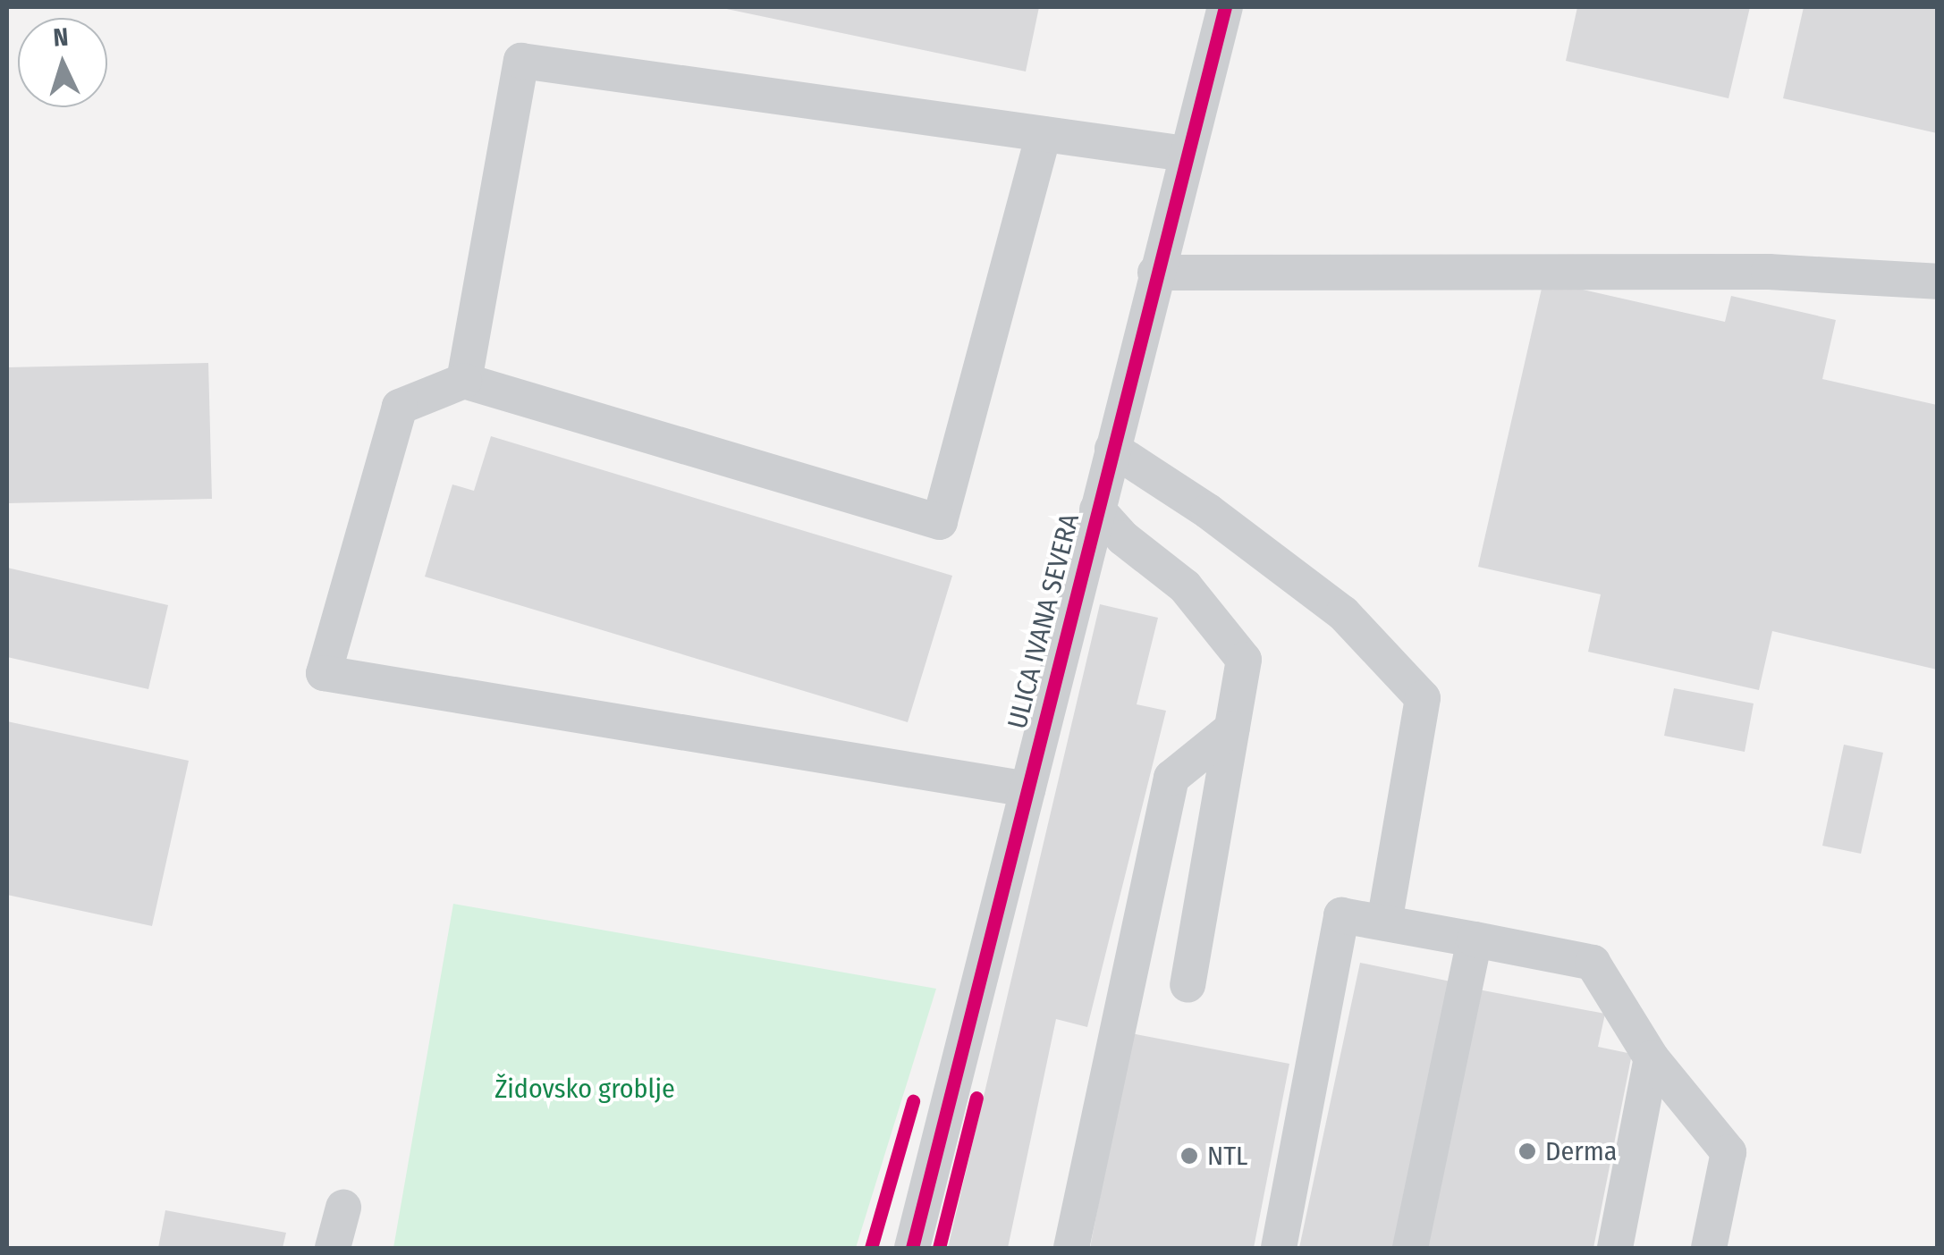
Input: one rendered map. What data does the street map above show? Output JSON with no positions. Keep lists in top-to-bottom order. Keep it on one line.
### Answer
{"streets":{"street":["ULICA IVANA SEVERA"]},"parks":["Židovsko groblje"],"places":["Derma","NTL"],"north":"top"}
